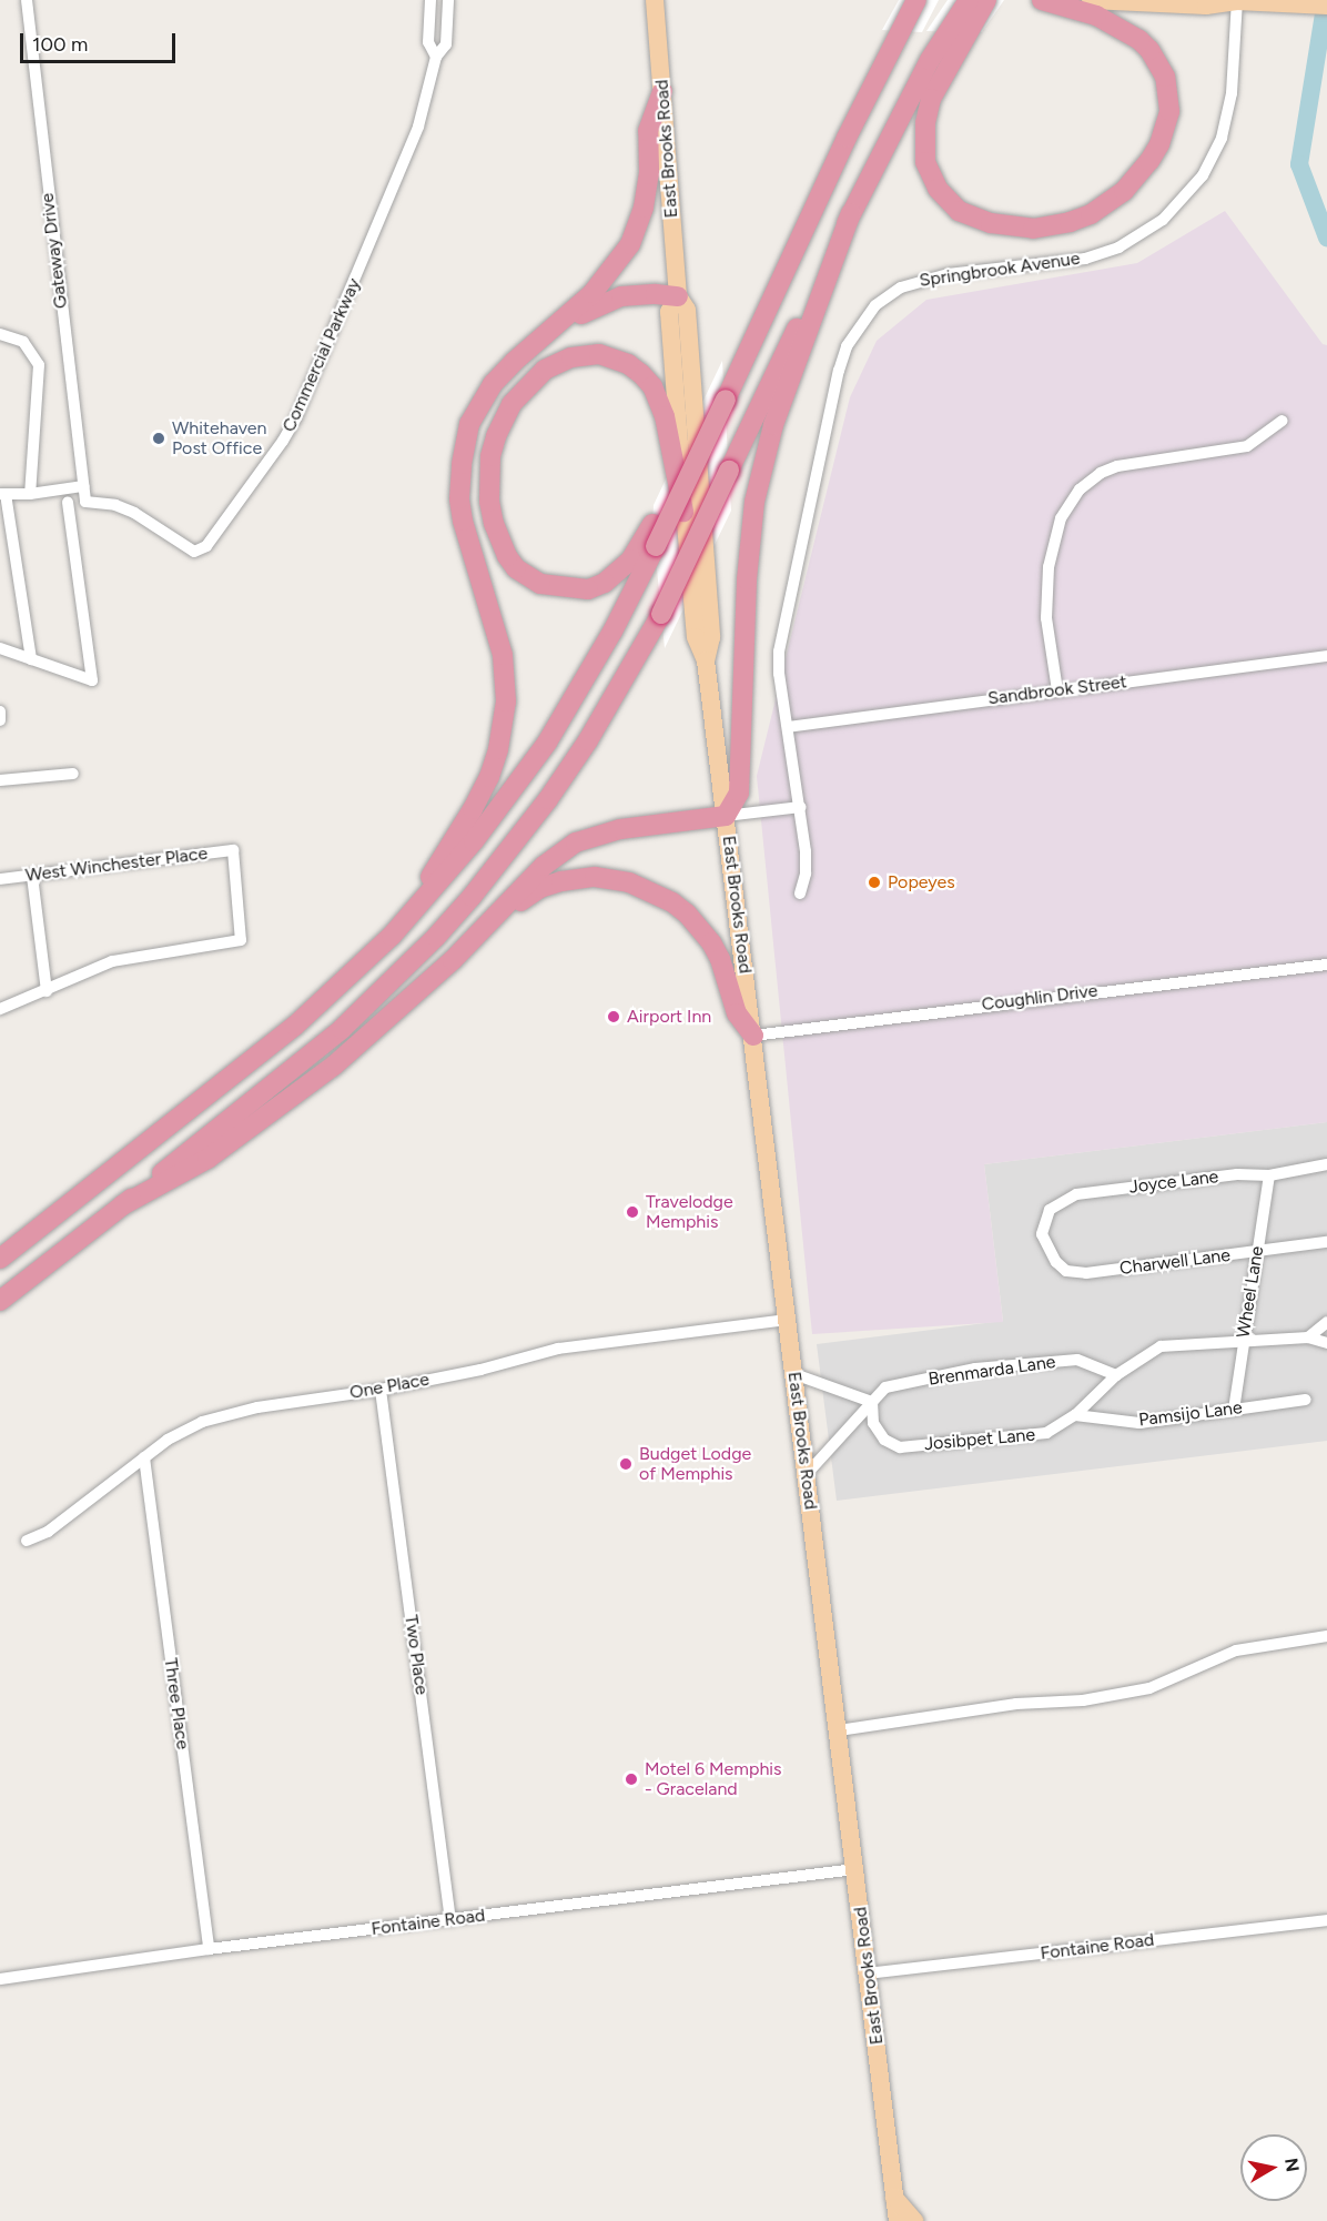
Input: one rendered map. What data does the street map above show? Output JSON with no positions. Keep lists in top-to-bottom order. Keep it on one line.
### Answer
{"streets":{"main road":["East Brooks Road"],"street":["Gateway Drive","Springbrook Avenue","Commercial Parkway","Sandbrook Street","West Winchester Place","Coughlin Drive","Joyce Lane","Charwell Lane","Wheel Lane","Brenmarda Lane","One Place","Pamsijo Lane","Josibpet Lane","Two Place","Three Place","Fontaine Road"]},"crossings":[["East Brooks Road","Coughlin Drive"],["East Brooks Road","One Place"],["East Brooks Road","Fontaine Road"],["Gateway Drive","Commercial Parkway"],["Springbrook Avenue","Sandbrook Street"],["Joyce Lane","Charwell Lane"],["Joyce Lane","Wheel Lane"],["Charwell Lane","Wheel Lane"],["Wheel Lane","Pamsijo Lane"],["Wheel Lane","Josibpet Lane"],["Brenmarda Lane","Josibpet Lane"],["One Place","Two Place"],["One Place","Three Place"],["Pamsijo Lane","Josibpet Lane"],["Two Place","Fontaine Road"],["Three Place","Fontaine Road"]],"places":["Whitehaven Post Office","Popeyes","Airport Inn","Travelodge Memphis","Budget Lodge of Memphis","Motel 6 Memphis - Graceland"],"scale_bar":"100 m","north":"right"}
